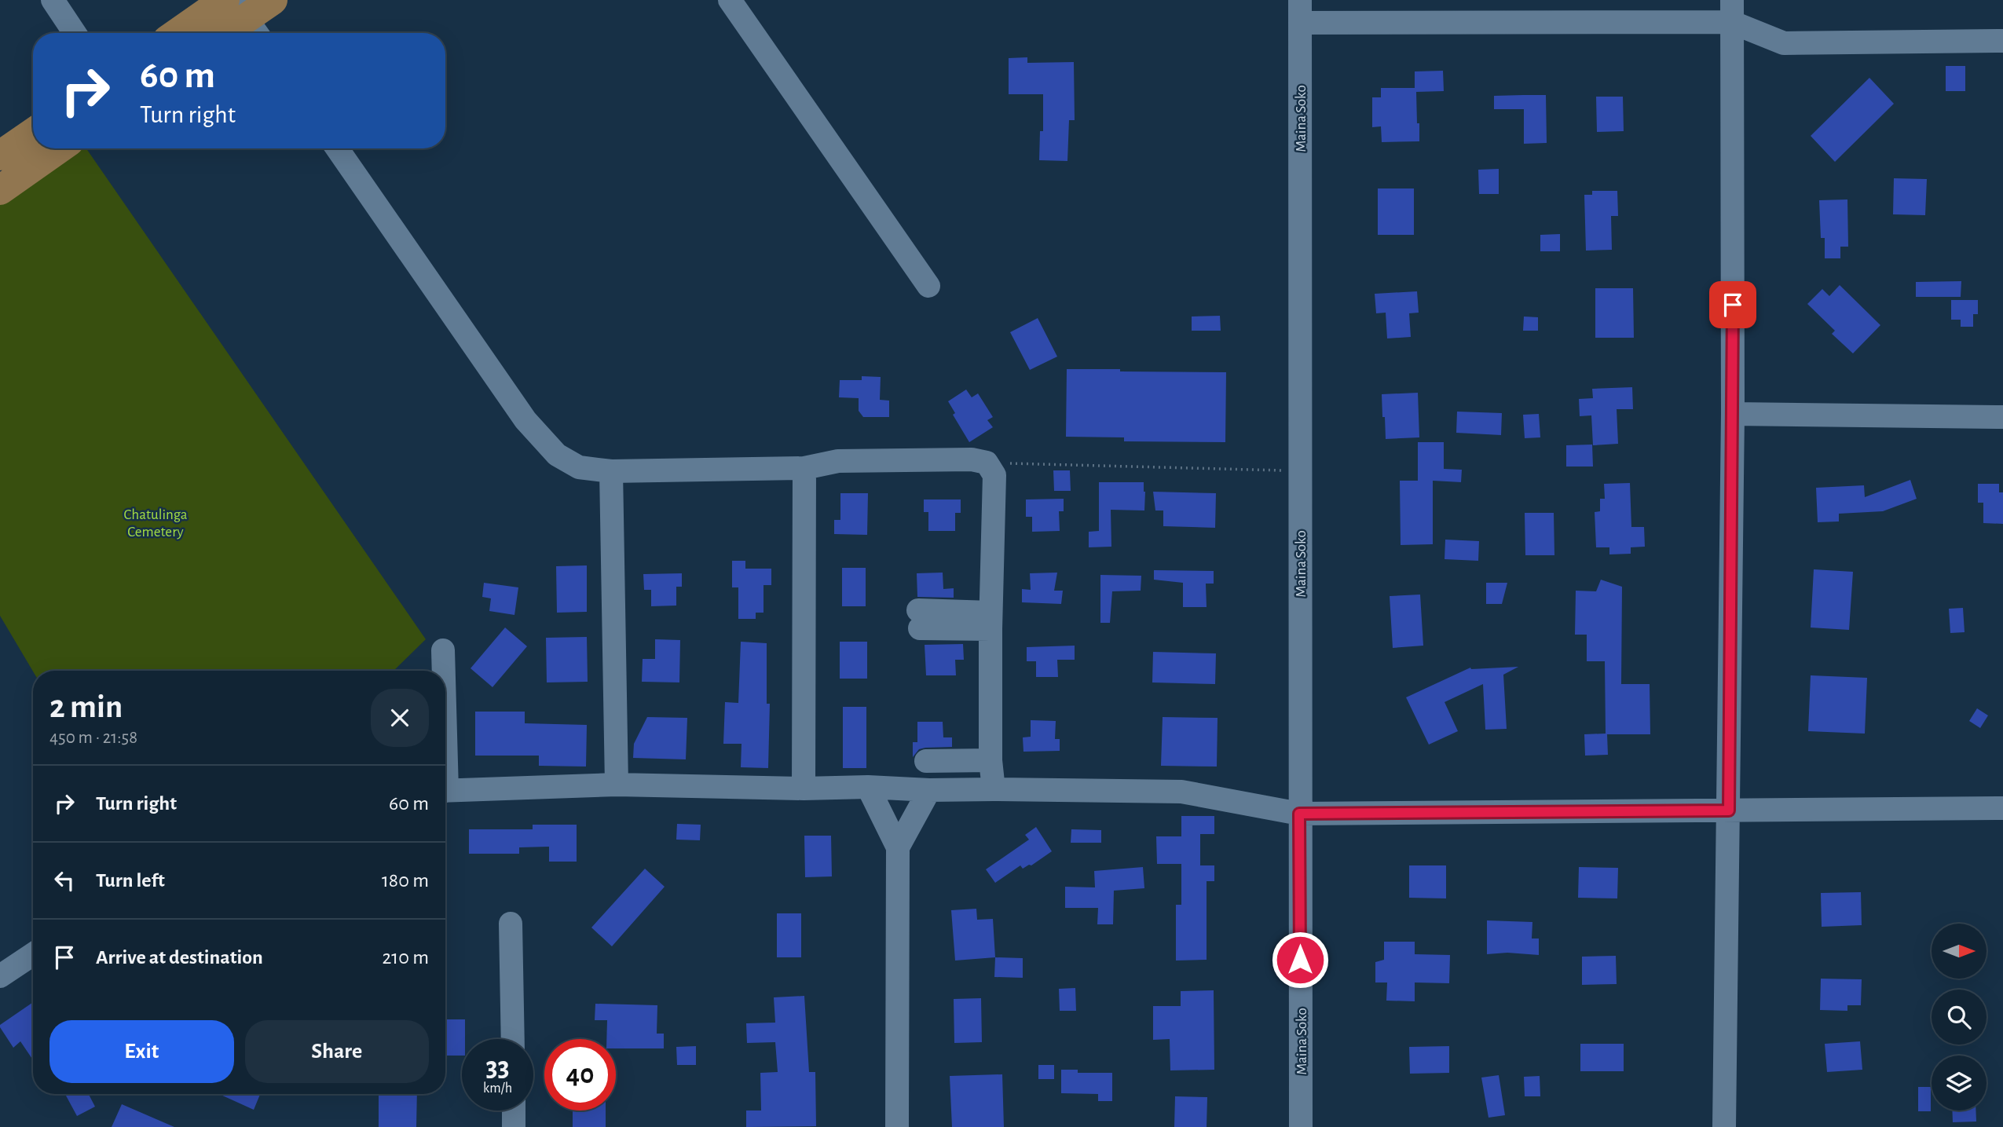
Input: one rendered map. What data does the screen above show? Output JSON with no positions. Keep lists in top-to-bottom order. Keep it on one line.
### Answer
{"streets":{"street":["Maina Soko"]},"parks":["Chatulinga Cemetery"],"north":"right","page":{"turn":["60 m","Turn right"],"heading":["2 min","450 m · 21:58"],"list":[{"name":"Turn right","value":"60 m"},{"name":"Turn left","value":"180 m"},{"name":"Arrive at destination","value":"210 m"}],"buttons":["Exit","Share"],"speed":"33 km/h","limit":"40"}}
